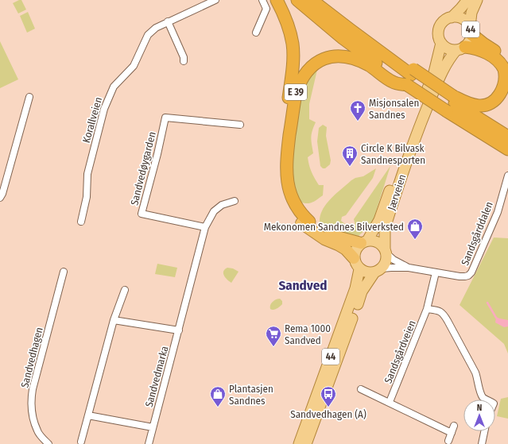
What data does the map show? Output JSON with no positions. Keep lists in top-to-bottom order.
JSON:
{
  "streets": {
    "highway": ["E 39"],
    "main road": ["44", "Jærveien"],
    "street": [
      "Korallveien",
      "Sandvedøygarden",
      "Sandsgårddalen",
      "Sandsgårdveien",
      "Sandvedhagen",
      "Sandvedmarka"
    ]
  },
  "crossings": [
    ["44", "E 39"],
    ["44", "Jærveien"],
    ["44", "Sandsgårddalen"],
    ["E 39", "Jærveien"],
    ["E 39", "Sandsgårddalen"],
    ["Sandvedøygarden", "Sandvedmarka"],
    ["Jærveien", "Sandsgårddalen"],
    ["Sandsgårddalen", "Sandsgårdveien"]
  ],
  "districts": ["Sandved"],
  "places": {
    "church": ["Misjonsalen Sandnes"],
    "building": ["Circle K Bilvask Sandnesporten"],
    "shop": ["Mekonomen Sandnes Bilverksted", "Plantasjen Sandnes"],
    "supermarket": ["Rema 1000 Sandved"],
    "bus stop": ["Sandvedhagen (A)"]
  },
  "north": "top"
}
